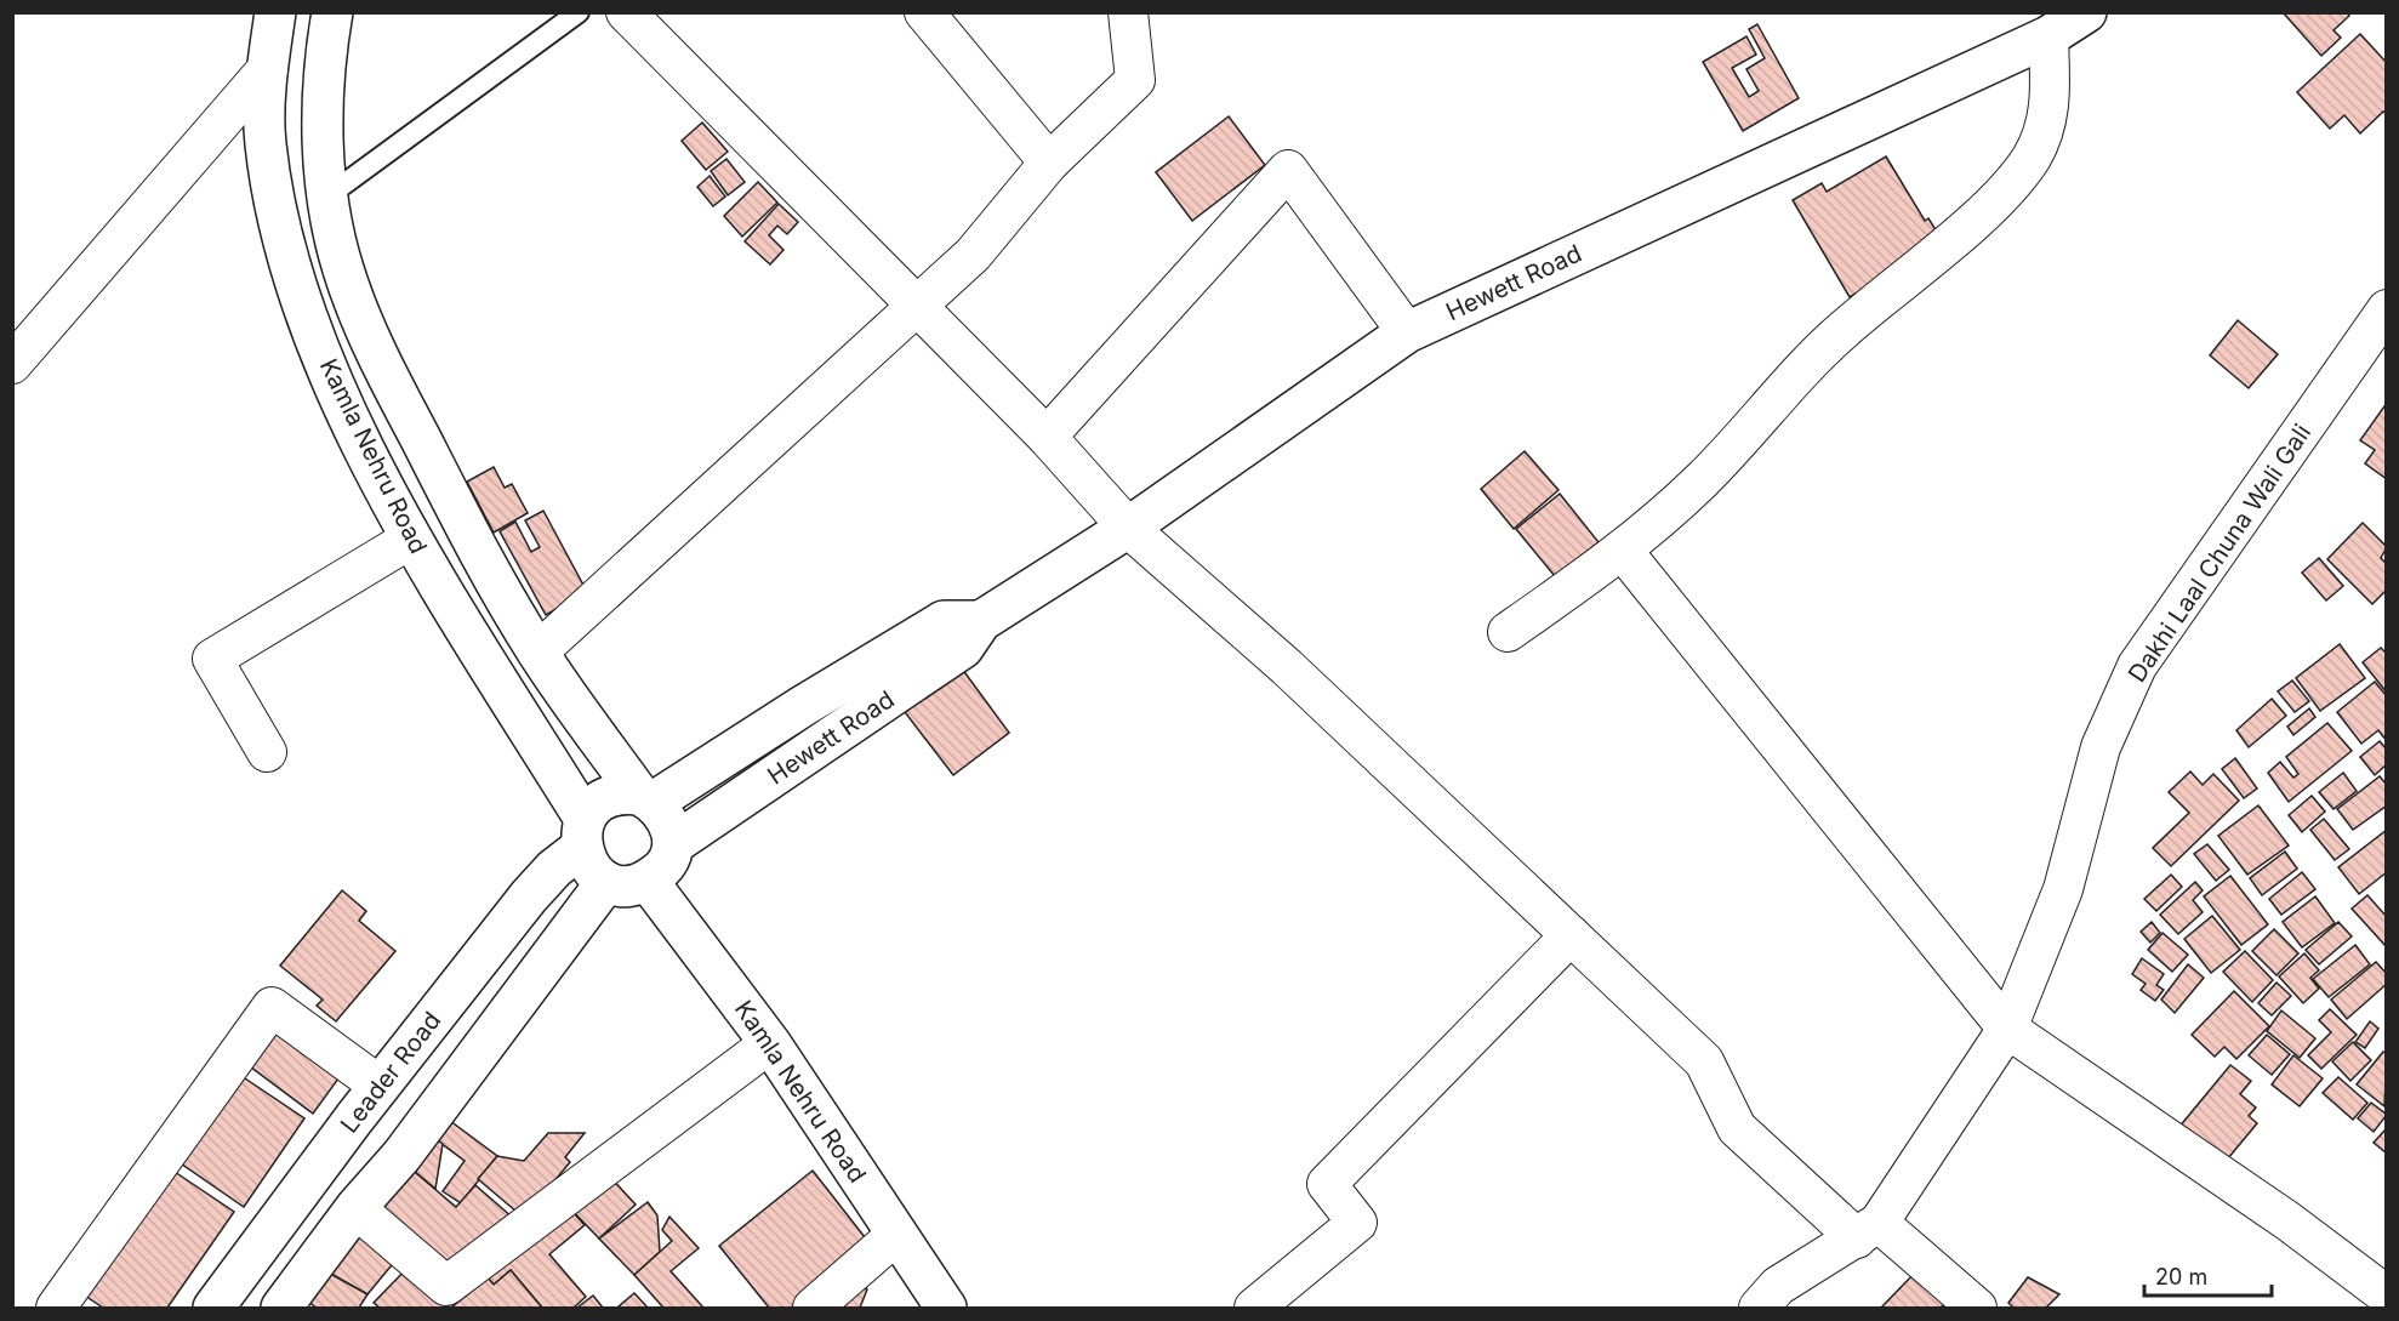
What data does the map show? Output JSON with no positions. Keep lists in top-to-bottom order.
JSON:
{
  "streets": {
    "main road": ["Hewett Road", "Kamla Nehru Road", "Leader Road"],
    "street": ["Dakhi Laal Chuna Wali Gali"]
  },
  "crossings": [
    ["Hewett Road", "Kamla Nehru Road"],
    ["Hewett Road", "Leader Road"],
    ["Kamla Nehru Road", "Leader Road"]
  ],
  "scale_bar": "20 m"
}
